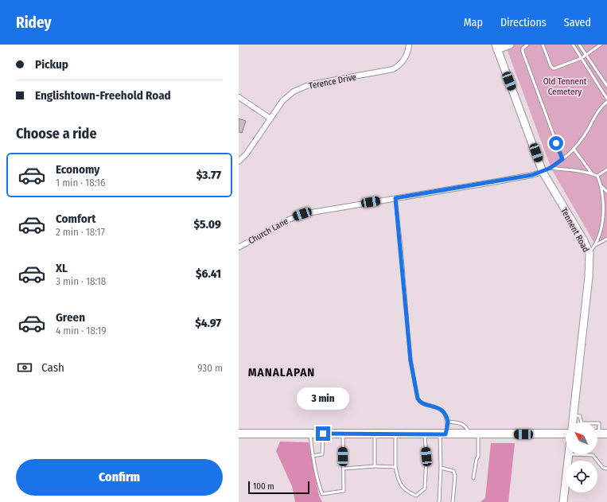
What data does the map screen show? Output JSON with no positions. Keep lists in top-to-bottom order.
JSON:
{
  "streets": {
    "street": ["Terence Drive", "Tennent Road", "Church Lane"]
  },
  "crossings": [
    ["Tennent Road", "Church Lane"]
  ],
  "districts": ["MANALAPAN"],
  "parks": ["Old Tennent Cemetery"],
  "scale_bar": "100 m",
  "north": "top left",
  "page": {
    "header": "Ridey",
    "nav": ["Map", "Directions", "Saved"],
    "banner": ["Pickup", "Englishtown-Freehold Road"],
    "heading": "Choose a ride",
    "list": [
      {
        "name": "Economy",
        "note": "1 min · 18:16",
        "value": "$3.77"
      },
      {
        "name": "Comfort",
        "note": "2 min · 18:17",
        "value": "$5.09"
      },
      {
        "name": "XL",
        "note": "3 min · 18:18",
        "value": "$6.41"
      },
      {
        "name": "Green",
        "note": "4 min · 18:19",
        "value": "$4.97"
      }
    ],
    "pay": ["Cash", "930 m"],
    "bubble": "3 min",
    "buttons": "Confirm",
    "scale": "100 m"
  }
}
